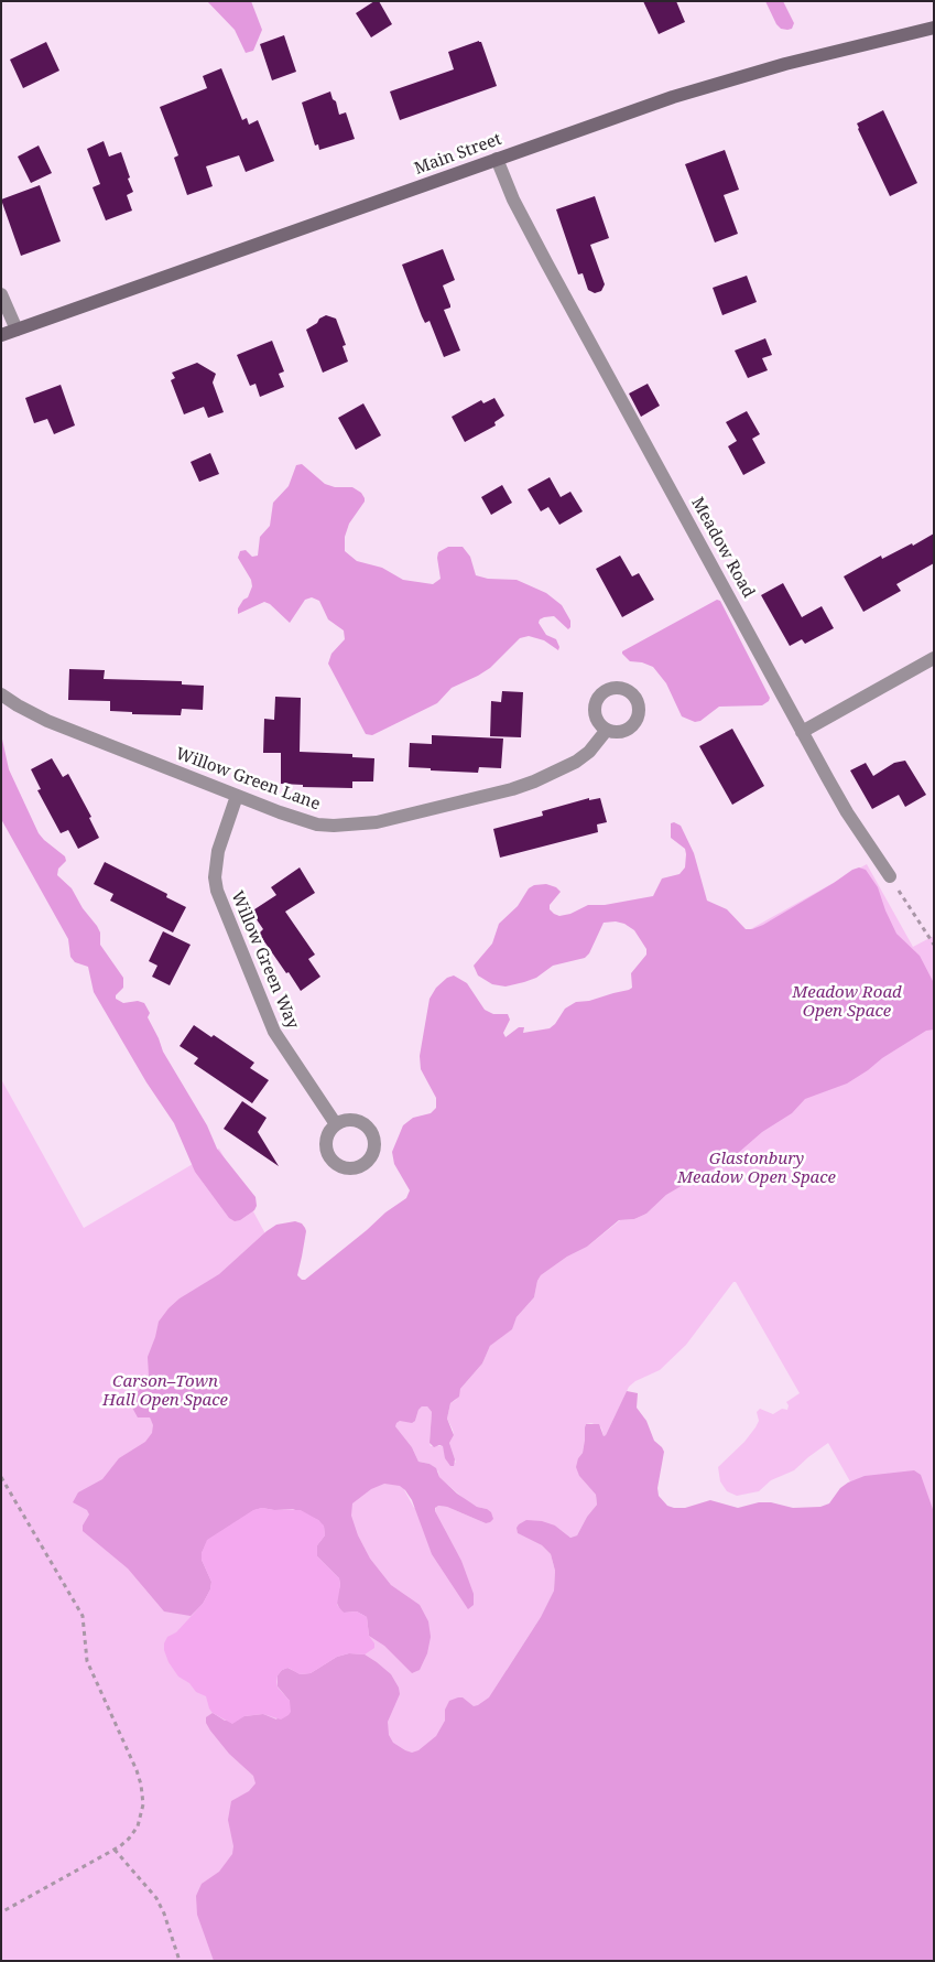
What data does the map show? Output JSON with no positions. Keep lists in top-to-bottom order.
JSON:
{
  "streets": {
    "main road": ["Main Street"],
    "street": ["Meadow Road", "Willow Green Lane", "Willow Green Way"]
  },
  "crossings": [
    ["Main Street", "Meadow Road"],
    ["Willow Green Lane", "Willow Green Way"]
  ],
  "parks": ["Meadow Road Open Space", "Glastonbury Meadow Open Space", "Carson–Town Hall Open Space"]
}
